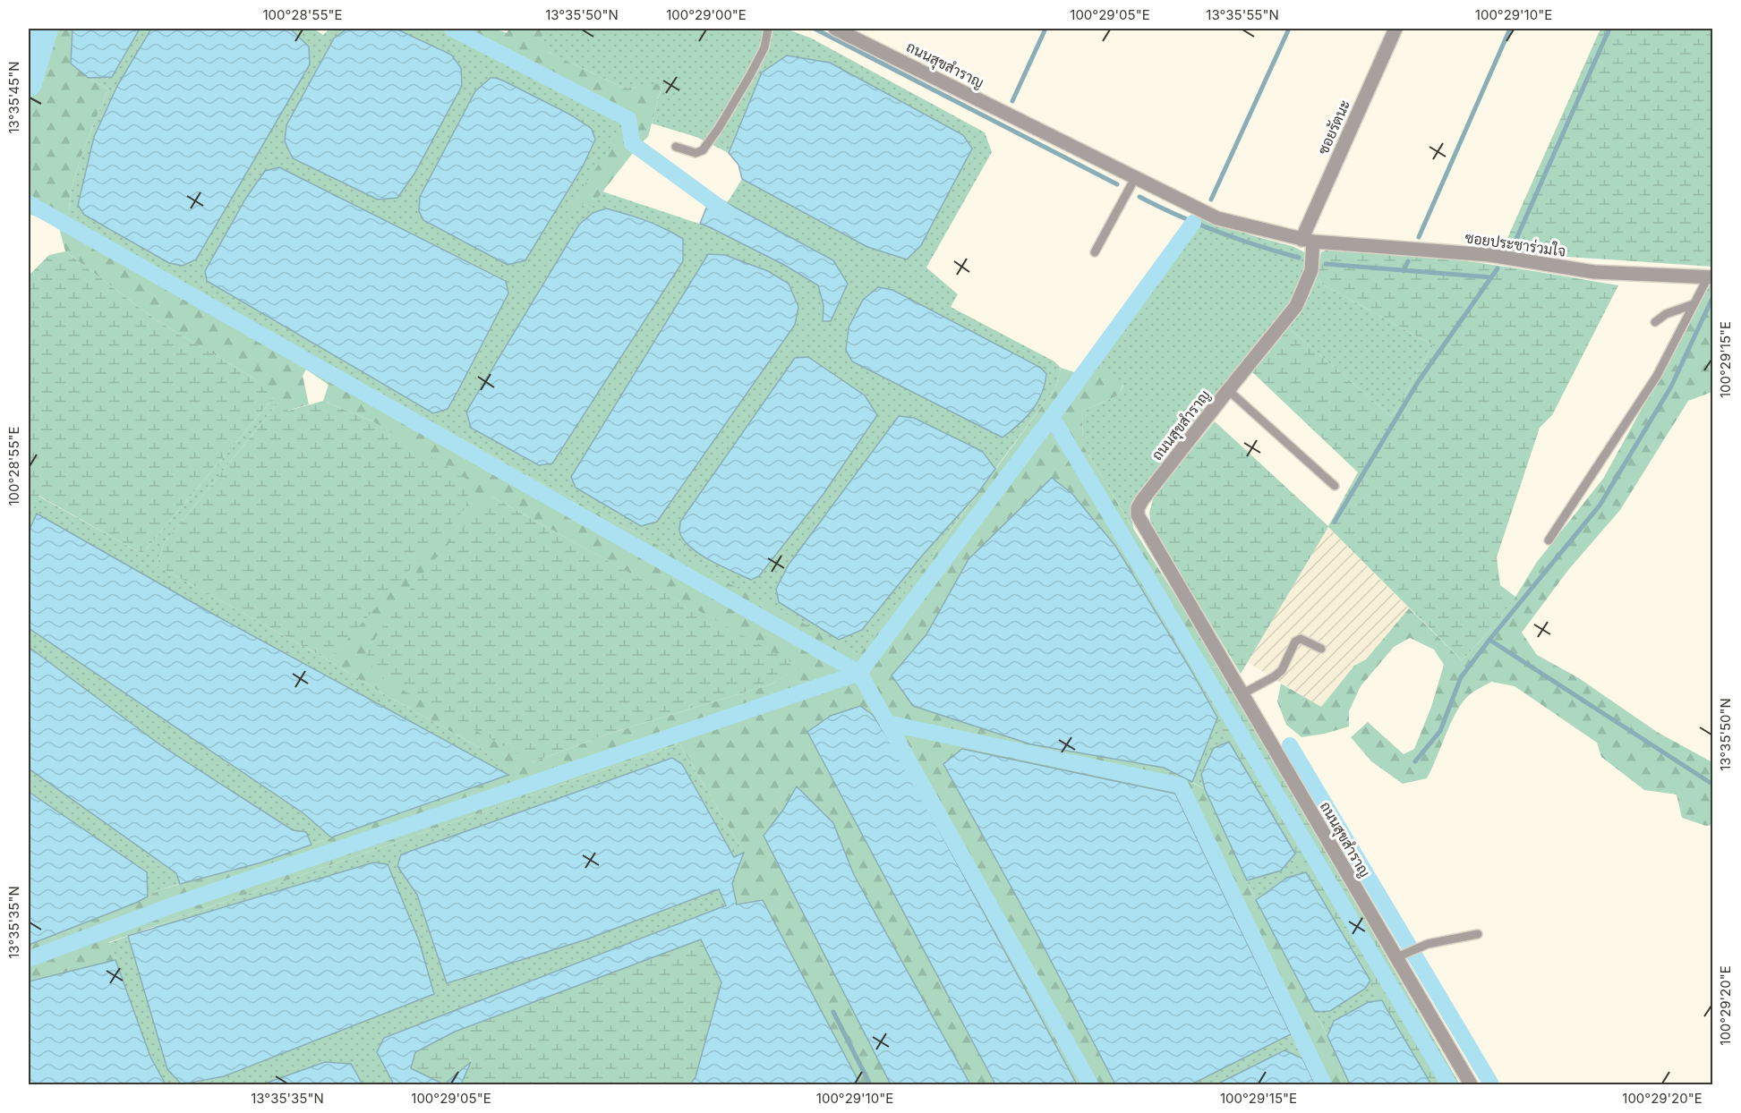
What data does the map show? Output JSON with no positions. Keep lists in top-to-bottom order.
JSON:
{
  "streets": {
    "street": ["ถนนสุขสำราญ", "ซอยรัตนะ", "ซอยประชาร่วมใจ"]
  },
  "crossings": [
    ["ถนนสุขสำราญ", "ซอยรัตนะ"],
    ["ถนนสุขสำราญ", "ซอยประชาร่วมใจ"],
    ["ซอยรัตนะ", "ซอยประชาร่วมใจ"]
  ],
  "coordinates": [
    "100°28'55\"E",
    "13°35'50\"N",
    "100°29'00\"E",
    "100°29'05\"E",
    "13°35'55\"N",
    "100°29'10\"E",
    "13°35'45\"N",
    "100°29'15\"E",
    "13°35'35\"N",
    "100°29'20\"E"
  ]
}
